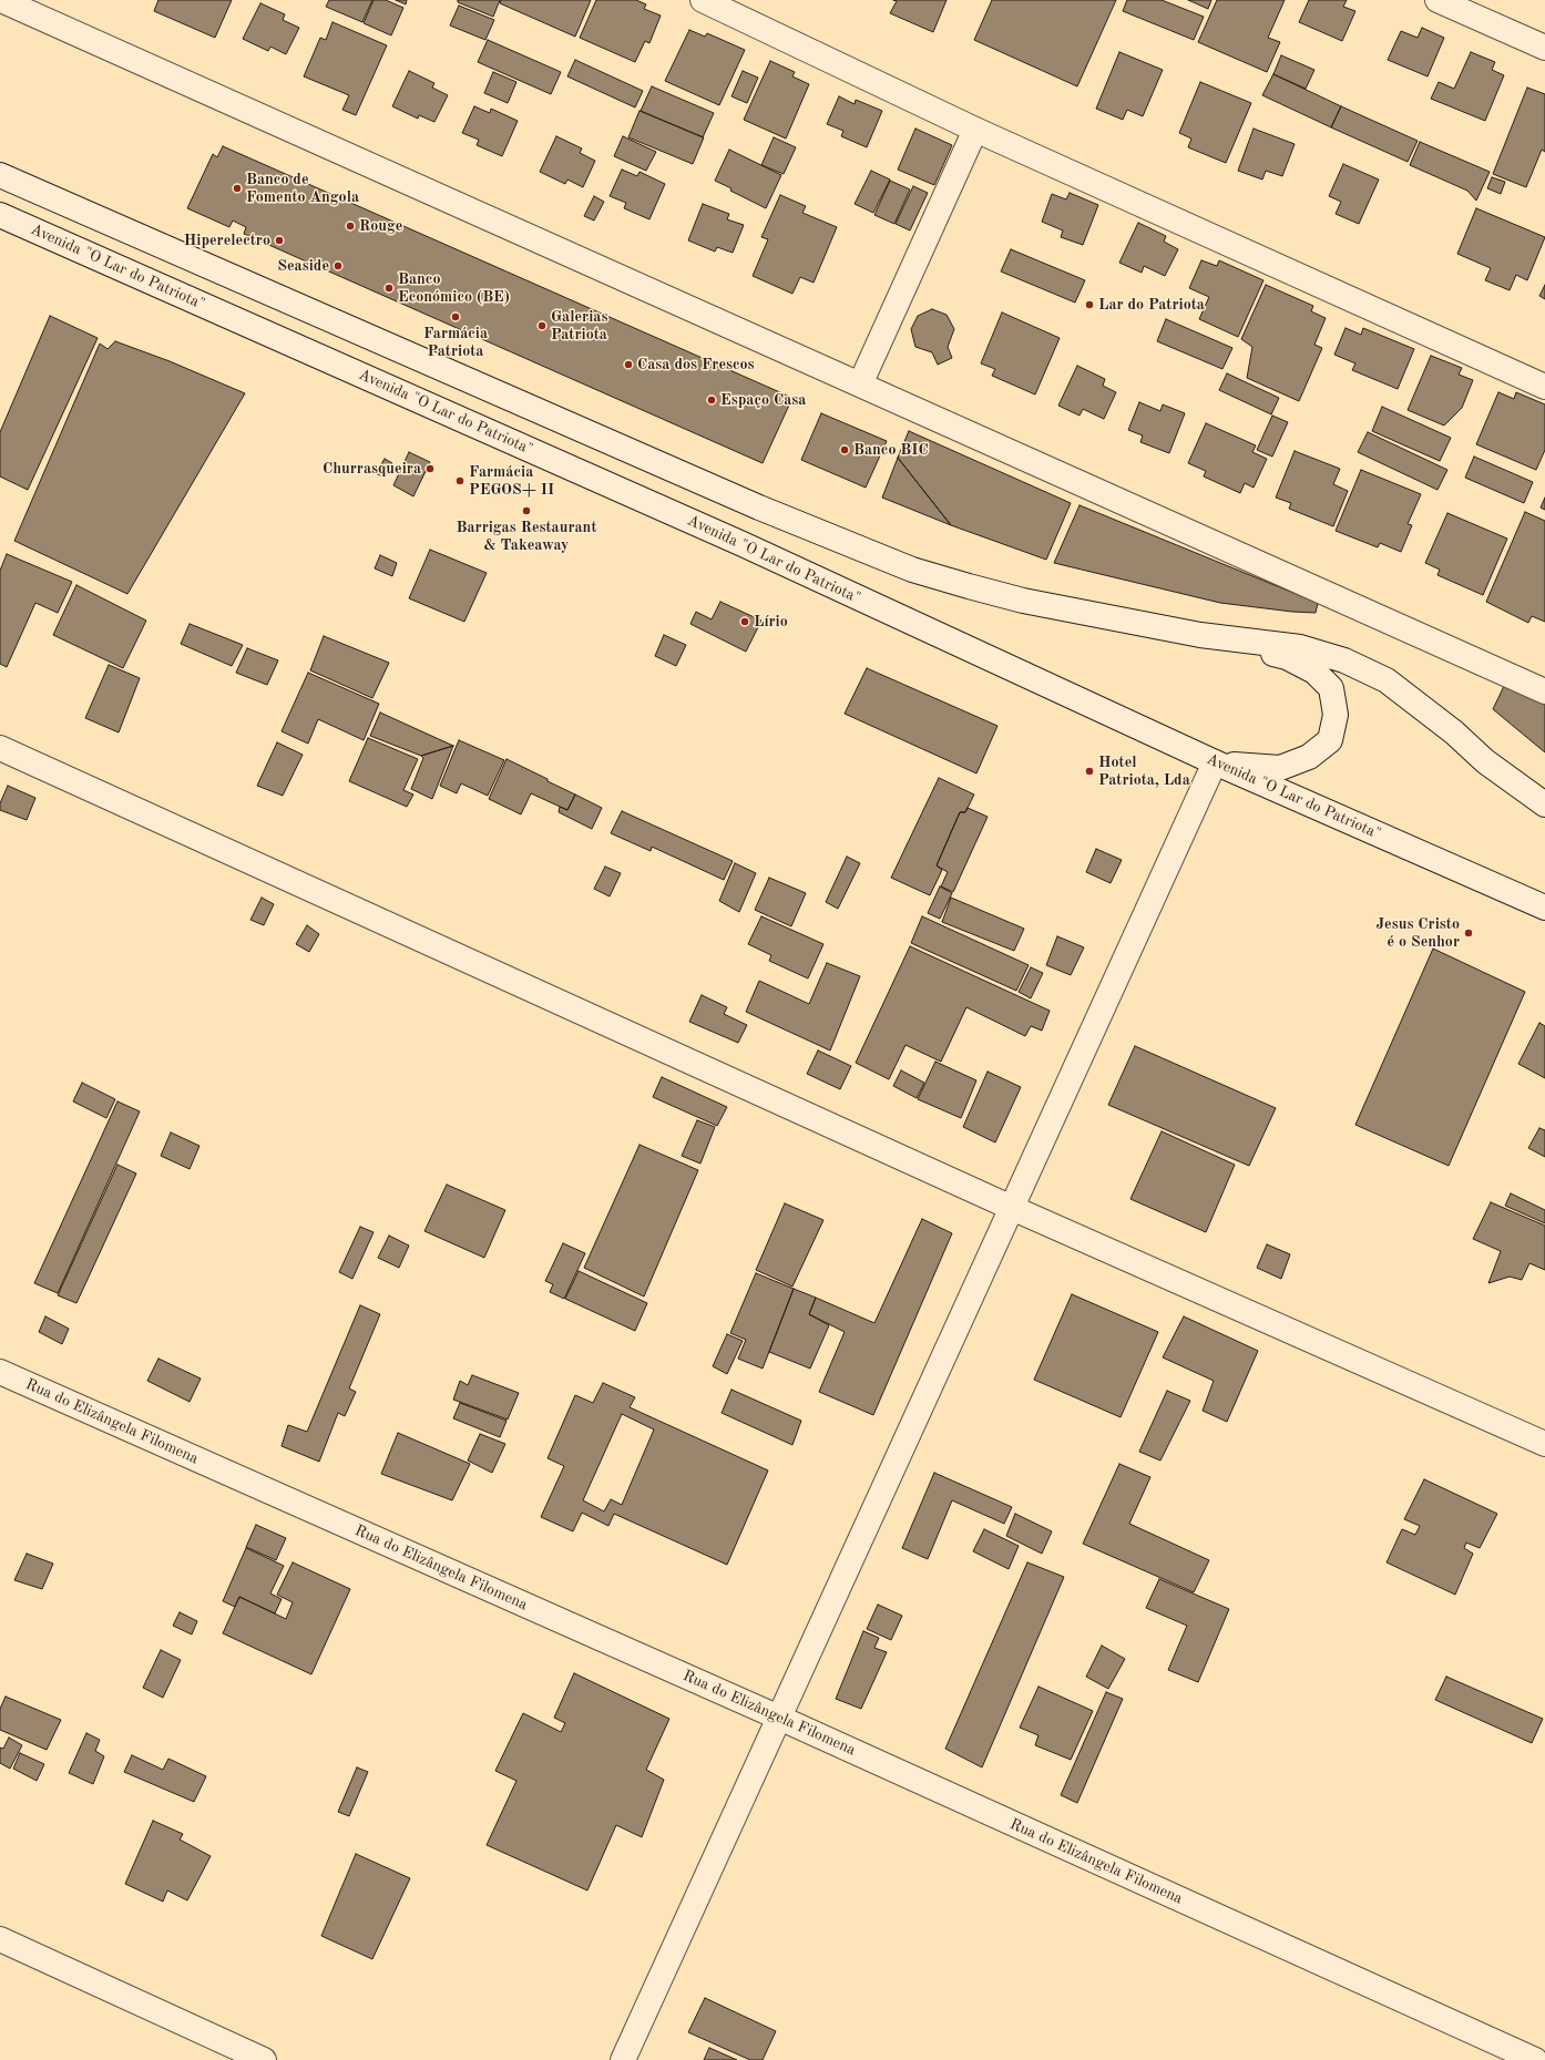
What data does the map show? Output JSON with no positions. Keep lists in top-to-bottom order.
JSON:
{
  "streets": {
    "street": ["Avenida \"O Lar do Patriota\"", "Rua do Elizângela Filomena"]
  },
  "places": [
    "Banco de Fomento Angola",
    "Rouge",
    "Hiperelectro",
    "Seaside",
    "Banco Económico (BE)",
    "Lar do Patriota",
    "Farmácia Patriota",
    "Galerias Patriota",
    "Casa dos Frescos",
    "Espaço Casa",
    "Banco BIC",
    "Churrasqueira",
    "Farmácia PEGOS+ II",
    "Barrigas Restaurant & Takeaway",
    "Lírio",
    "Hotel Patriota, Lda",
    "Jesus Cristo é o Senhor"
  ]
}
